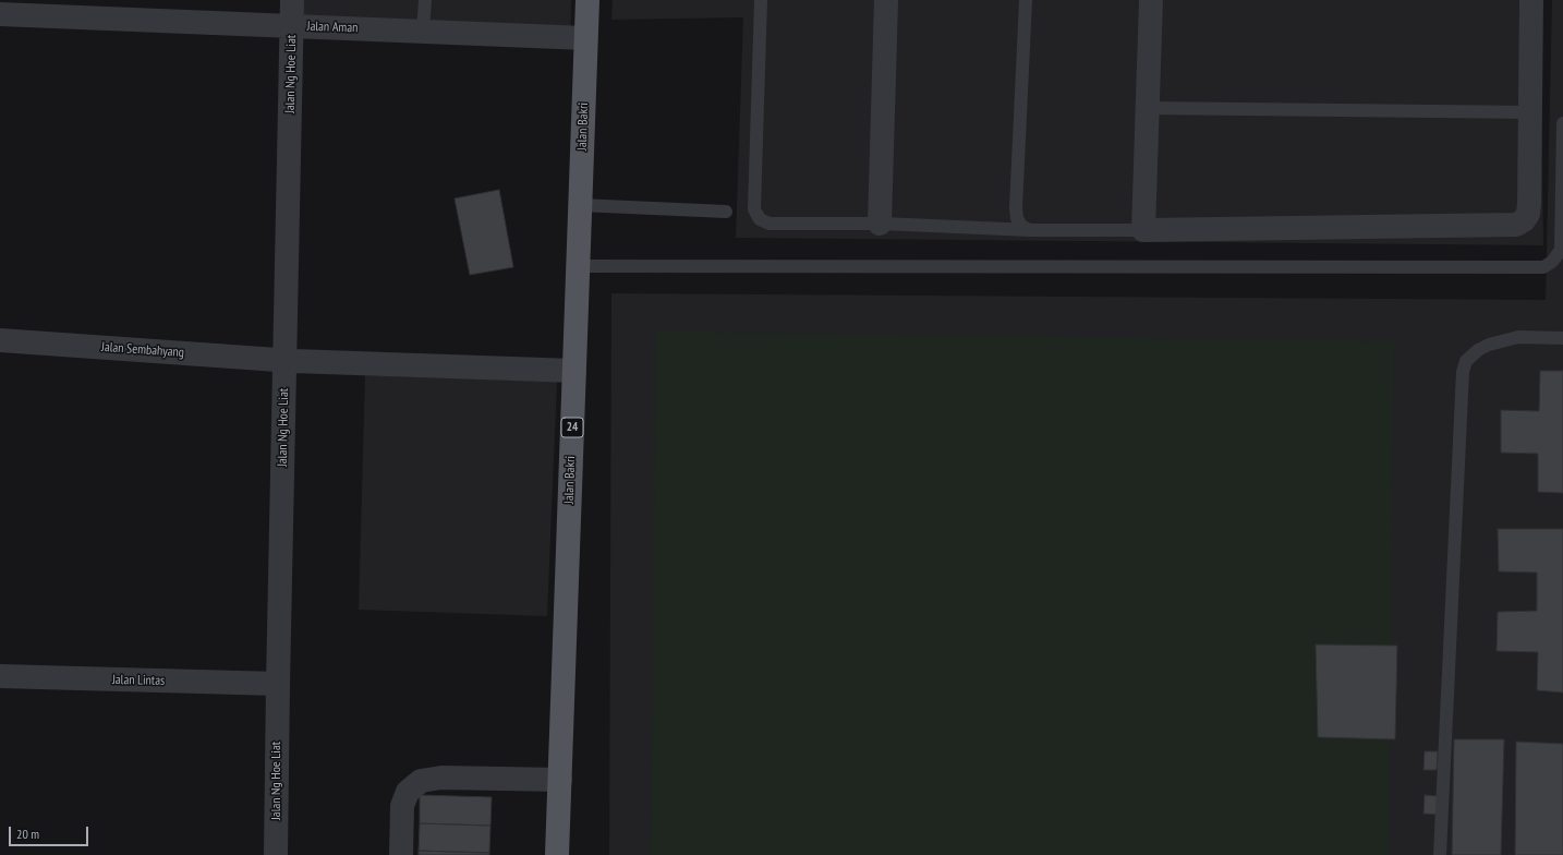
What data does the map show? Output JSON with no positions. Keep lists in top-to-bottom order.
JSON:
{
  "streets": {
    "main road": ["Jalan Bakri", "24"],
    "street": [
      "Jalan Aman",
      "Jalan Ng Hoe Liat",
      "Jalan Sembahyang",
      "Jalan Lintas"
    ]
  },
  "crossings": [
    ["Jalan Aman", "Jalan Ng Hoe Liat"],
    ["Jalan Aman", "Jalan Bakri"],
    ["Jalan Ng Hoe Liat", "Jalan Sembahyang"],
    ["Jalan Ng Hoe Liat", "Jalan Lintas"],
    ["Jalan Bakri", "Jalan Sembahyang"]
  ],
  "scale_bar": "20 m"
}
